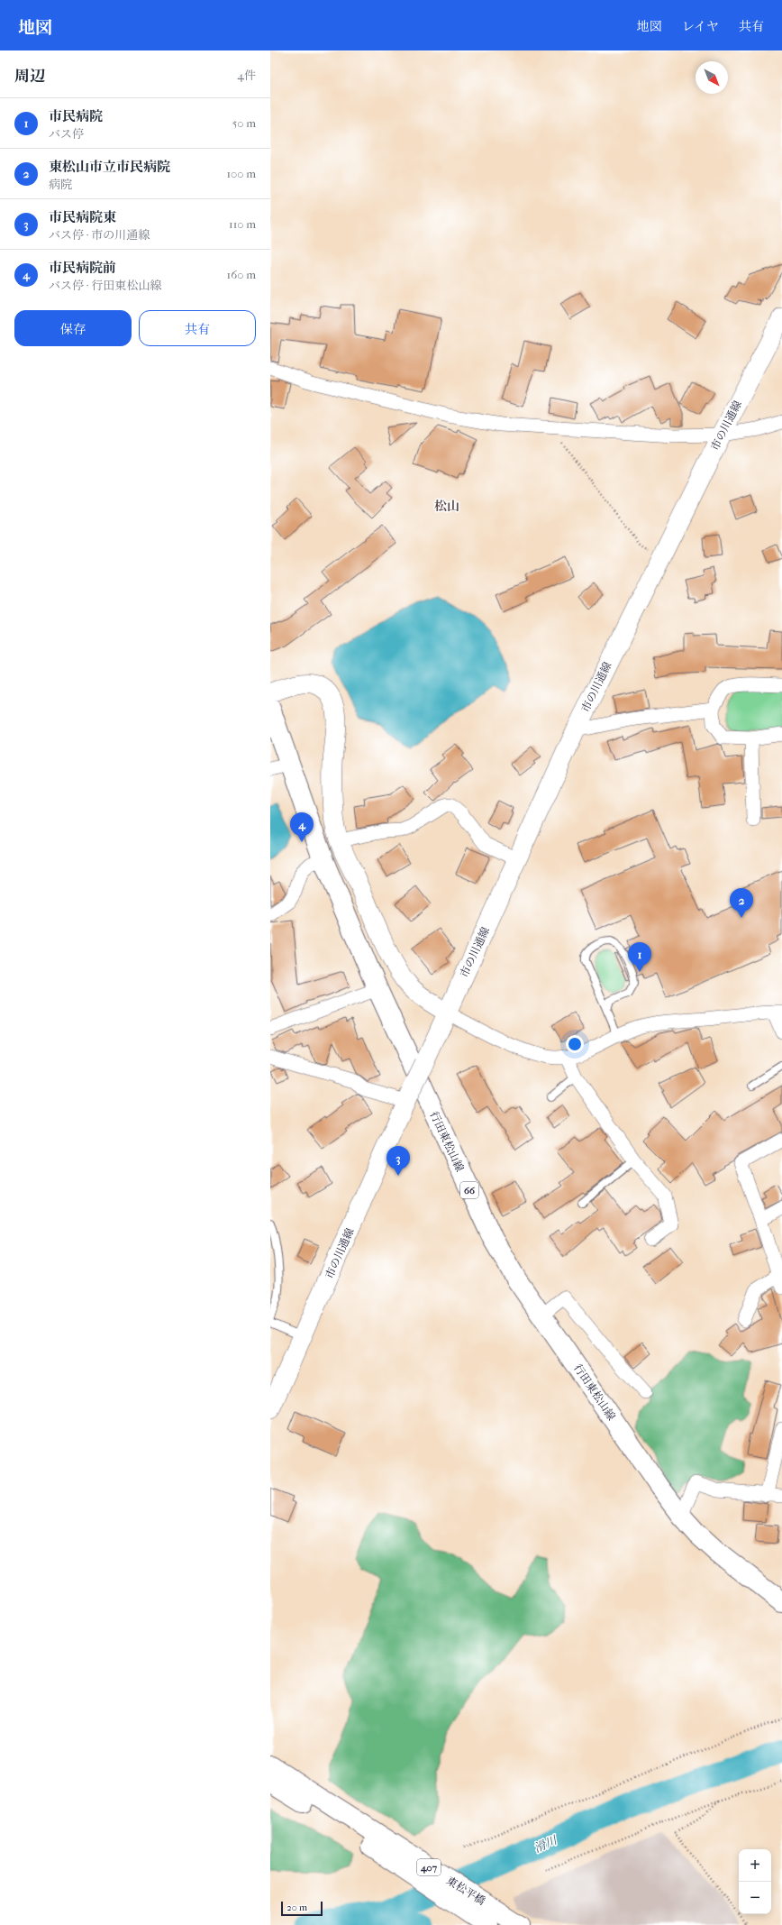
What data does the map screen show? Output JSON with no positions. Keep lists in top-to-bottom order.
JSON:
{
  "streets": {
    "main road": [
      "行田東松山線",
      "66",
      "407",
      "東松平橋"
    ],
    "street": ["市の川通線"]
  },
  "crossings": [
    ["407", "東松平橋"]
  ],
  "districts": ["松山"],
  "water": ["滑川"],
  "scale_bar": "20 m",
  "north": "bottom right",
  "page": {
    "header": "地図",
    "nav": ["地図", "レイヤ", "共有"],
    "heading": ["周辺", "4件"],
    "list": [
      {
        "mark": "1",
        "name": "市民病院",
        "note": "バス停",
        "value": "50 m"
      },
      {
        "mark": "2",
        "name": "東松山市立市民病院",
        "note": "病院",
        "value": "100 m"
      },
      {
        "mark": "3",
        "name": "市民病院東",
        "note": "バス停 · 市の川通線",
        "value": "110 m"
      },
      {
        "mark": "4",
        "name": "市民病院前",
        "note": "バス停 · 行田東松山線",
        "value": "160 m"
      }
    ],
    "buttons": ["保存", "共有"],
    "pins": [
      "4",
      "2",
      "1",
      "3"
    ],
    "map_buttons": ["+", "−"],
    "scale": "20 m"
  }
}
